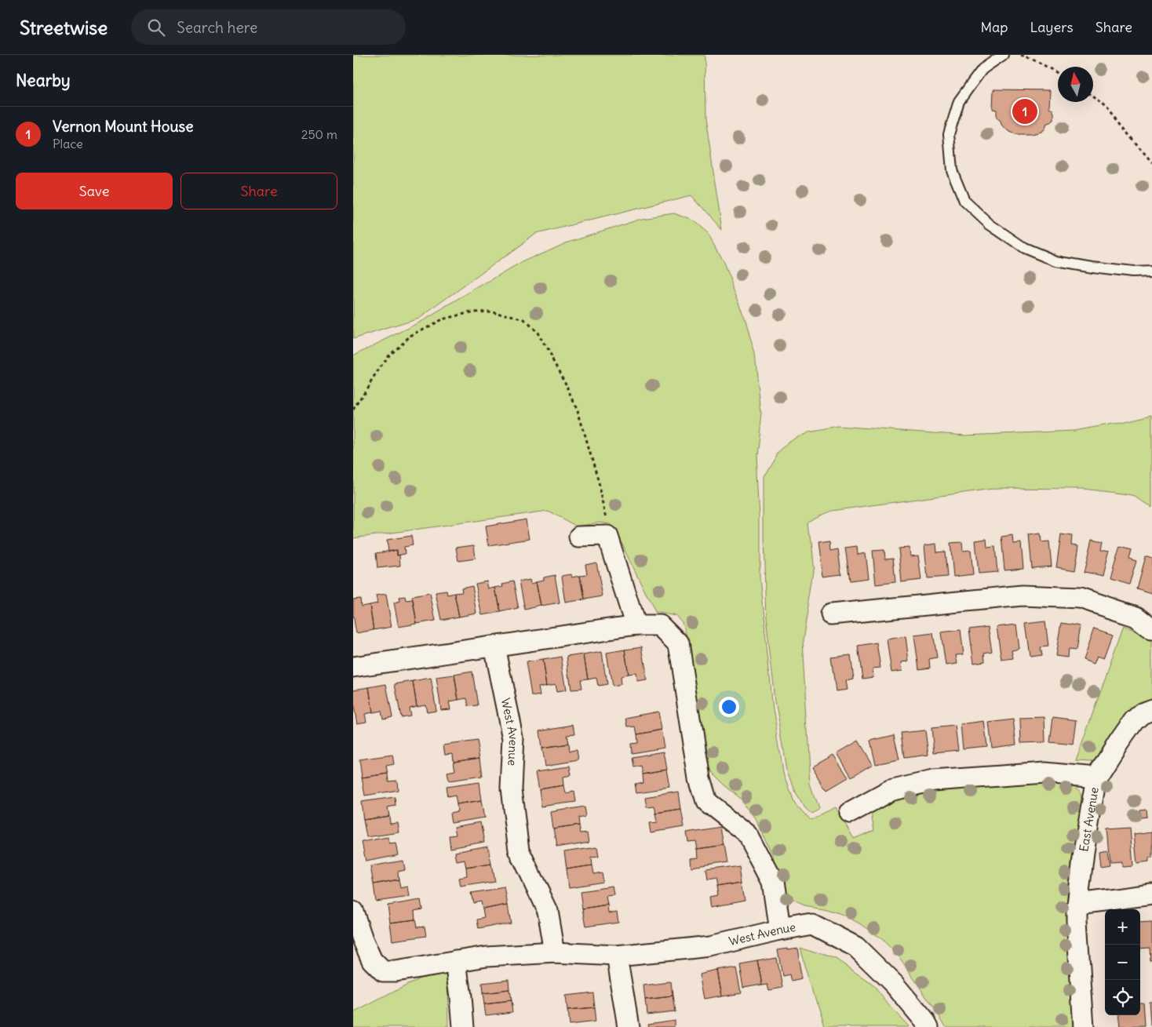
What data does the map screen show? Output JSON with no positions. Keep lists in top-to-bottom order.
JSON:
{
  "streets": {
    "street": ["West Avenue", "East Avenue"]
  },
  "north": "top",
  "page": {
    "header": "Streetwise",
    "search": "Search here",
    "nav": ["Map", "Layers", "Share"],
    "heading": "Nearby",
    "pins": "1",
    "list": [
      {
        "mark": "1",
        "name": "Vernon Mount House",
        "note": "Place",
        "value": "250 m"
      }
    ],
    "buttons": ["Save", "Share"],
    "map_buttons": ["+", "−"]
  }
}
